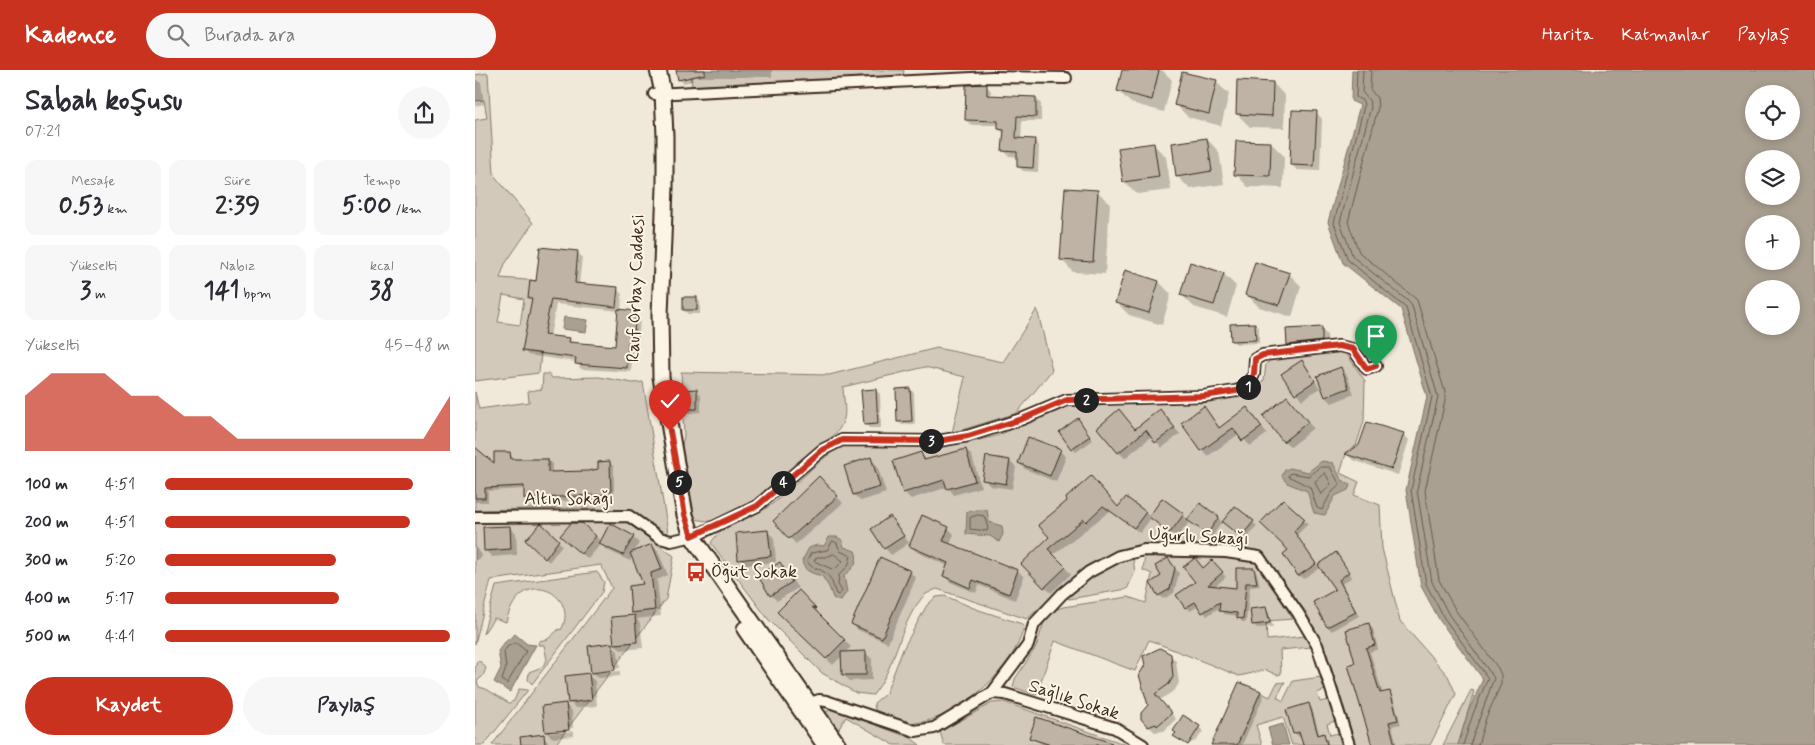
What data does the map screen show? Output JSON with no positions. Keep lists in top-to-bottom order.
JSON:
{
  "streets": {
    "street": [
      "Rauf Orbay Caddesi",
      "Altın Sokağı",
      "Uğurlu Sokağı",
      "Sağlık Sokak"
    ]
  },
  "crossings": [
    ["Rauf Orbay Caddesi", "Altın Sokağı"],
    ["Rauf Orbay Caddesi", "Uğurlu Sokağı"],
    ["Uğurlu Sokağı", "Sağlık Sokak"]
  ],
  "places": {
    "bus stop": ["Öğüt Sokak"]
  },
  "page": {
    "header": "Kadence",
    "search": "Burada ara",
    "nav": ["Harita", "Katmanlar", "Paylaş"],
    "heading": ["Sabah koşusu", "07:21"],
    "map_buttons": ["+", "−"],
    "stats": [
      ["Mesafe", "0.53 km"],
      ["Süre", "2:39"],
      ["Tempo", "5:00 /km"],
      ["Yükselti", "3 m"],
      ["Nabız", "141 bpm"],
      ["kcal", "38"]
    ],
    "chart": ["Yükselti", "45–48 m"],
    "pins": [
      "1",
      "2",
      "3",
      "5",
      "4"
    ],
    "list": [
      {
        "name": "100 m",
        "note": "4:51"
      },
      {
        "name": "200 m",
        "note": "4:51"
      },
      {
        "name": "300 m",
        "note": "5:20"
      },
      {
        "name": "400 m",
        "note": "5:17"
      },
      {
        "name": "500 m",
        "note": "4:41"
      }
    ],
    "buttons": ["Kaydet", "Paylaş"]
  }
}
